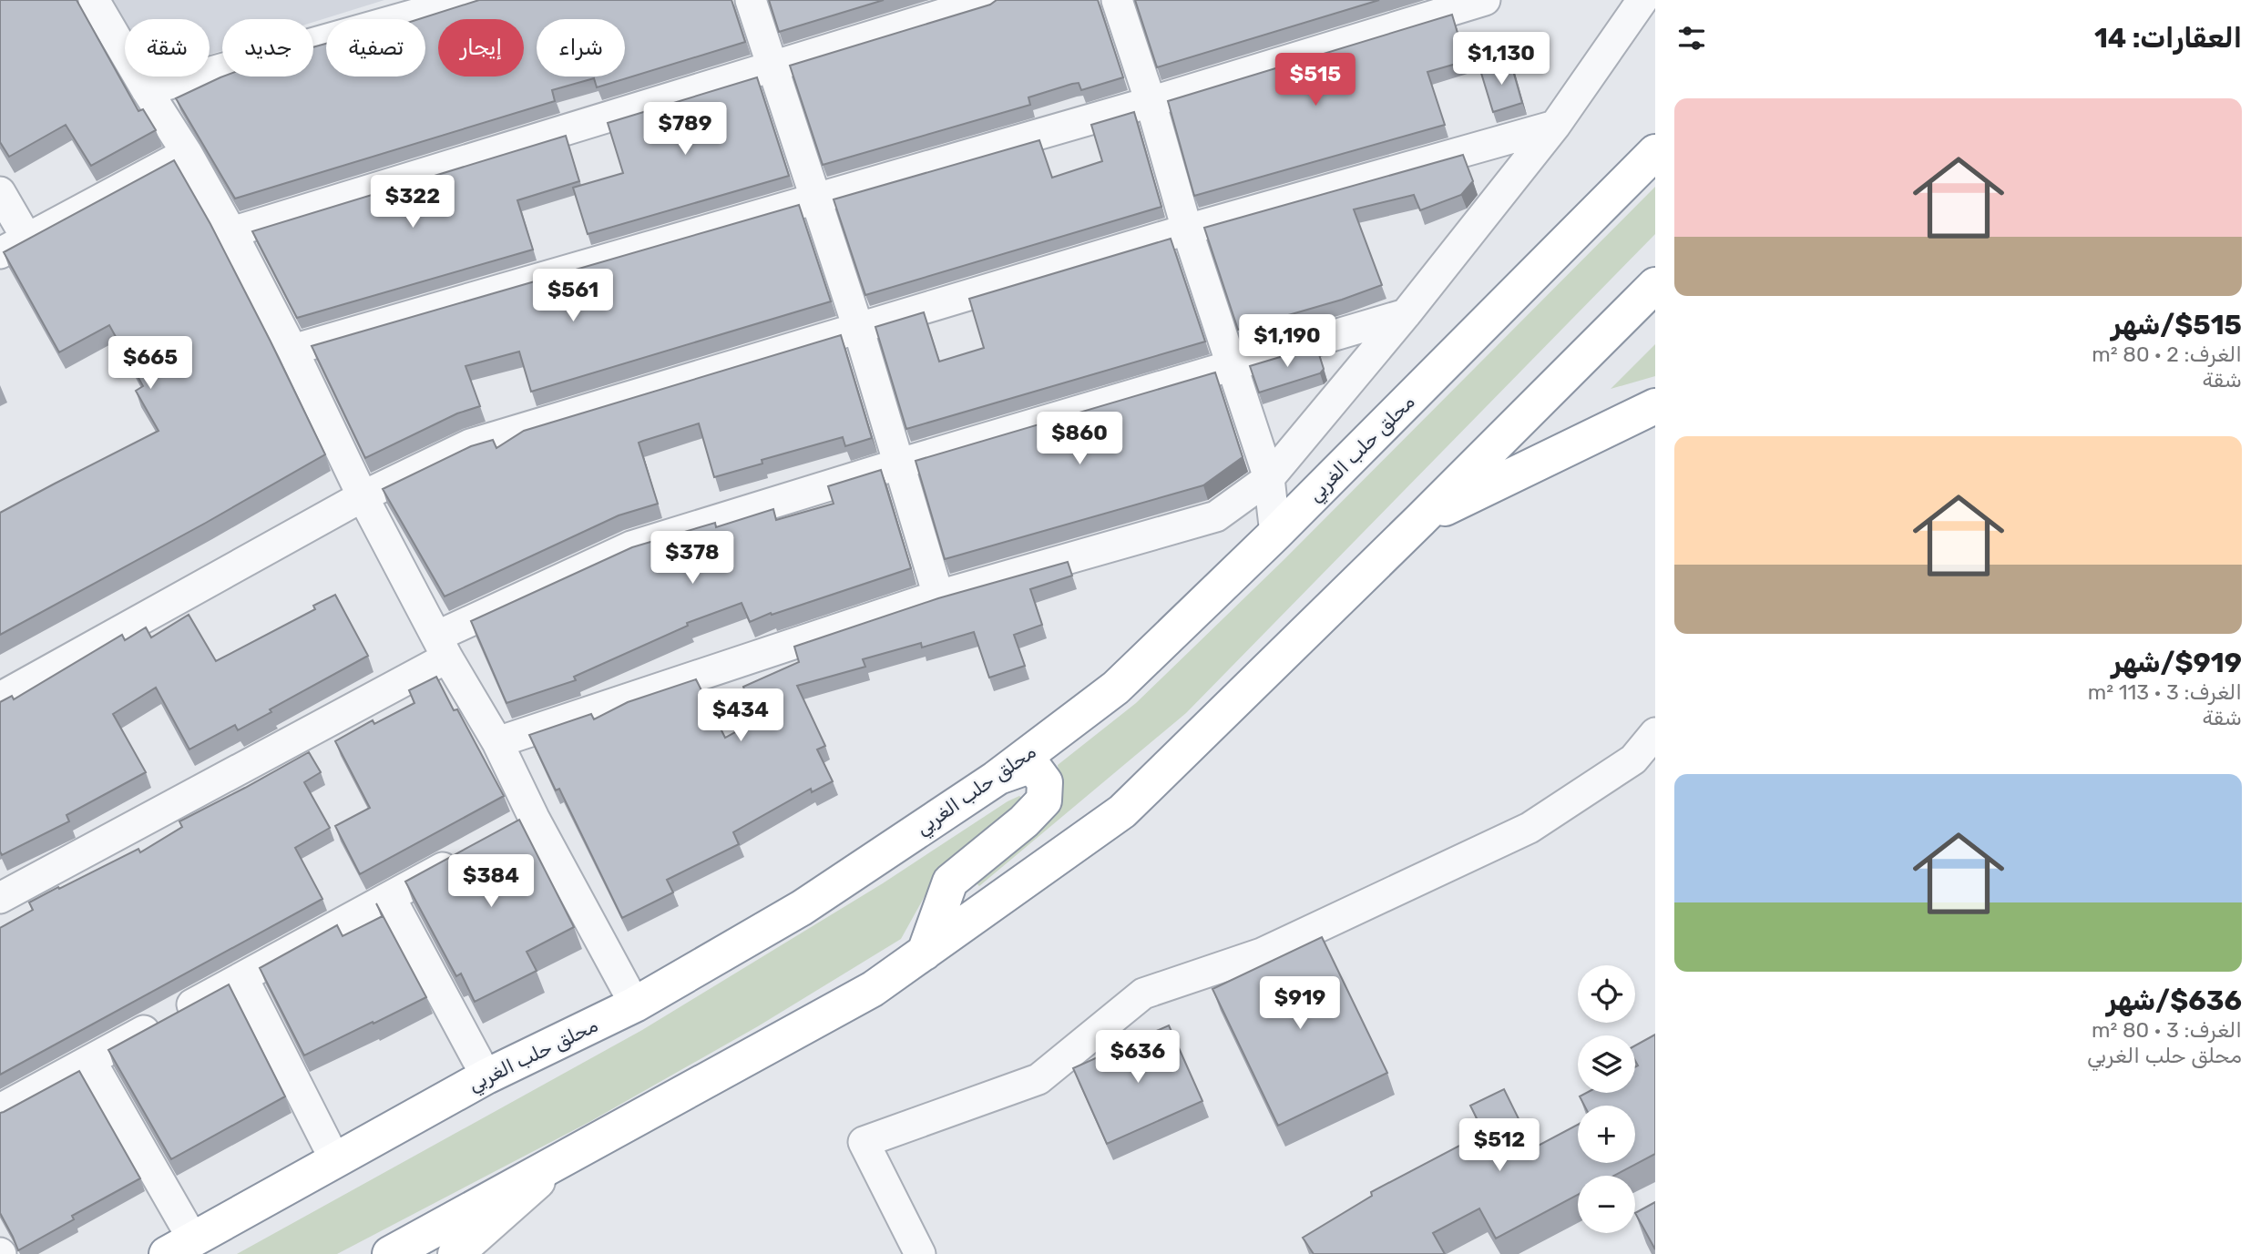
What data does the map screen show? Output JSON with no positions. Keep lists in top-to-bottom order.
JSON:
{
  "streets": {
    "main road": ["محلق حلب الغربي"]
  },
  "page": {
    "heading": "العقارات: 14",
    "chip": [
      "شراء",
      "إيجار",
      "تصفية",
      "جديد",
      "شقة"
    ],
    "price": [
      "$1,130",
      "$515",
      "$789",
      "$322",
      "$561",
      "$1,190",
      "$665",
      "$860",
      "$378",
      "$434",
      "$384",
      "$919",
      "$636",
      "$512"
    ],
    "list": [
      {
        "name": "$515/شهر",
        "note": "الغرف: 2 · 80 m² · شقة"
      },
      {
        "name": "$919/شهر",
        "note": "الغرف: 3 · 113 m² · شقة"
      },
      {
        "name": "$636/شهر",
        "note": "الغرف: 3 · 80 m² · محلق حلب الغربي"
      }
    ],
    "map_buttons": ["+", "−"]
  }
}
